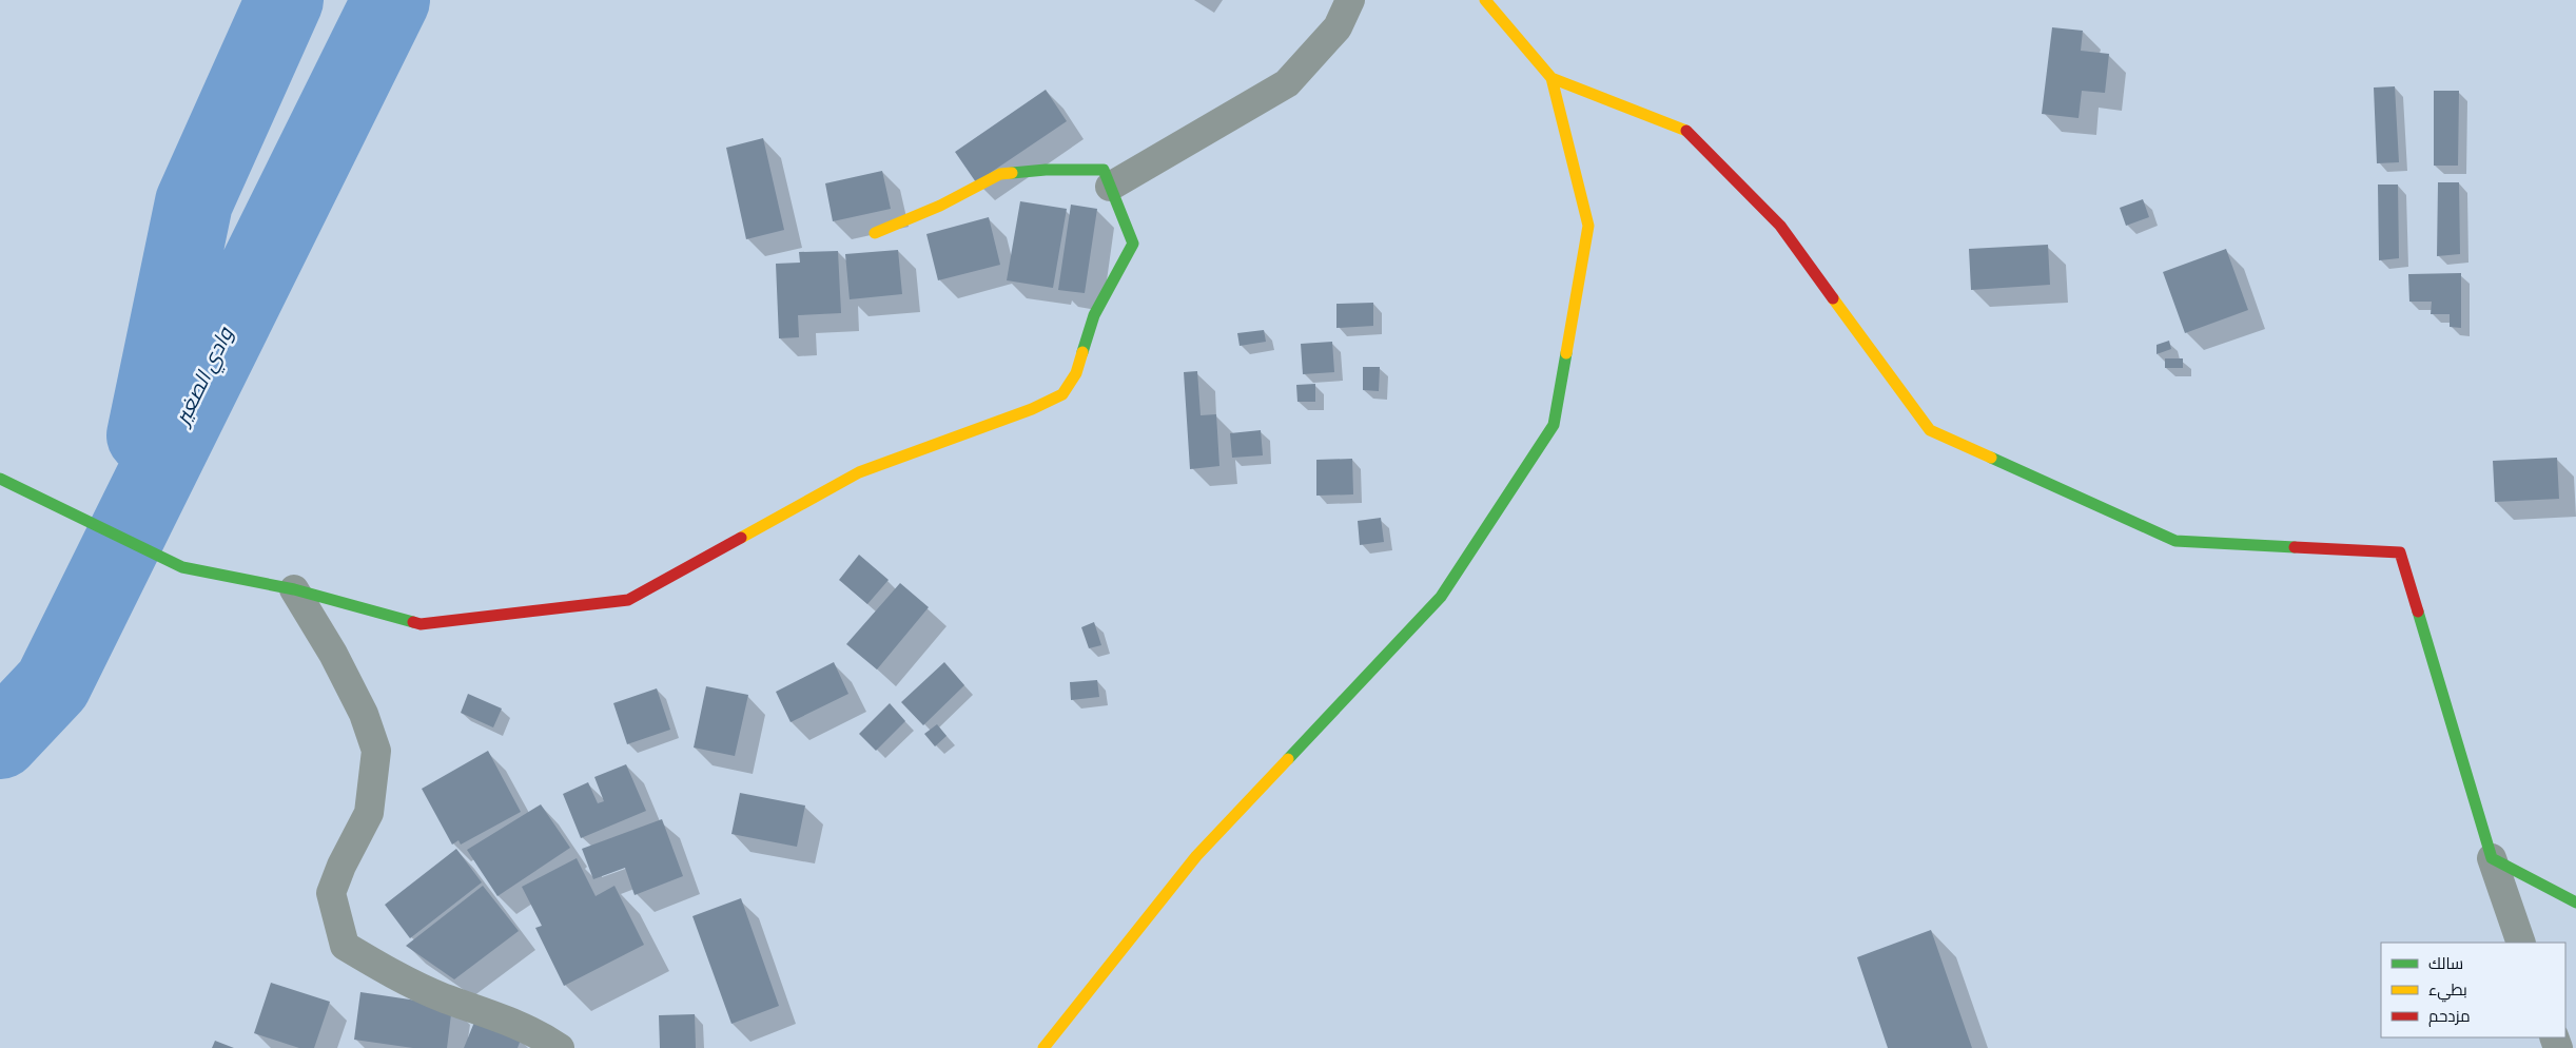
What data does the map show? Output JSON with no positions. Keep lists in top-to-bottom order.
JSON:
{
  "water": ["وادي الصغير"],
  "legend": ["سالك", "بطيء", "مزدحم"]
}
